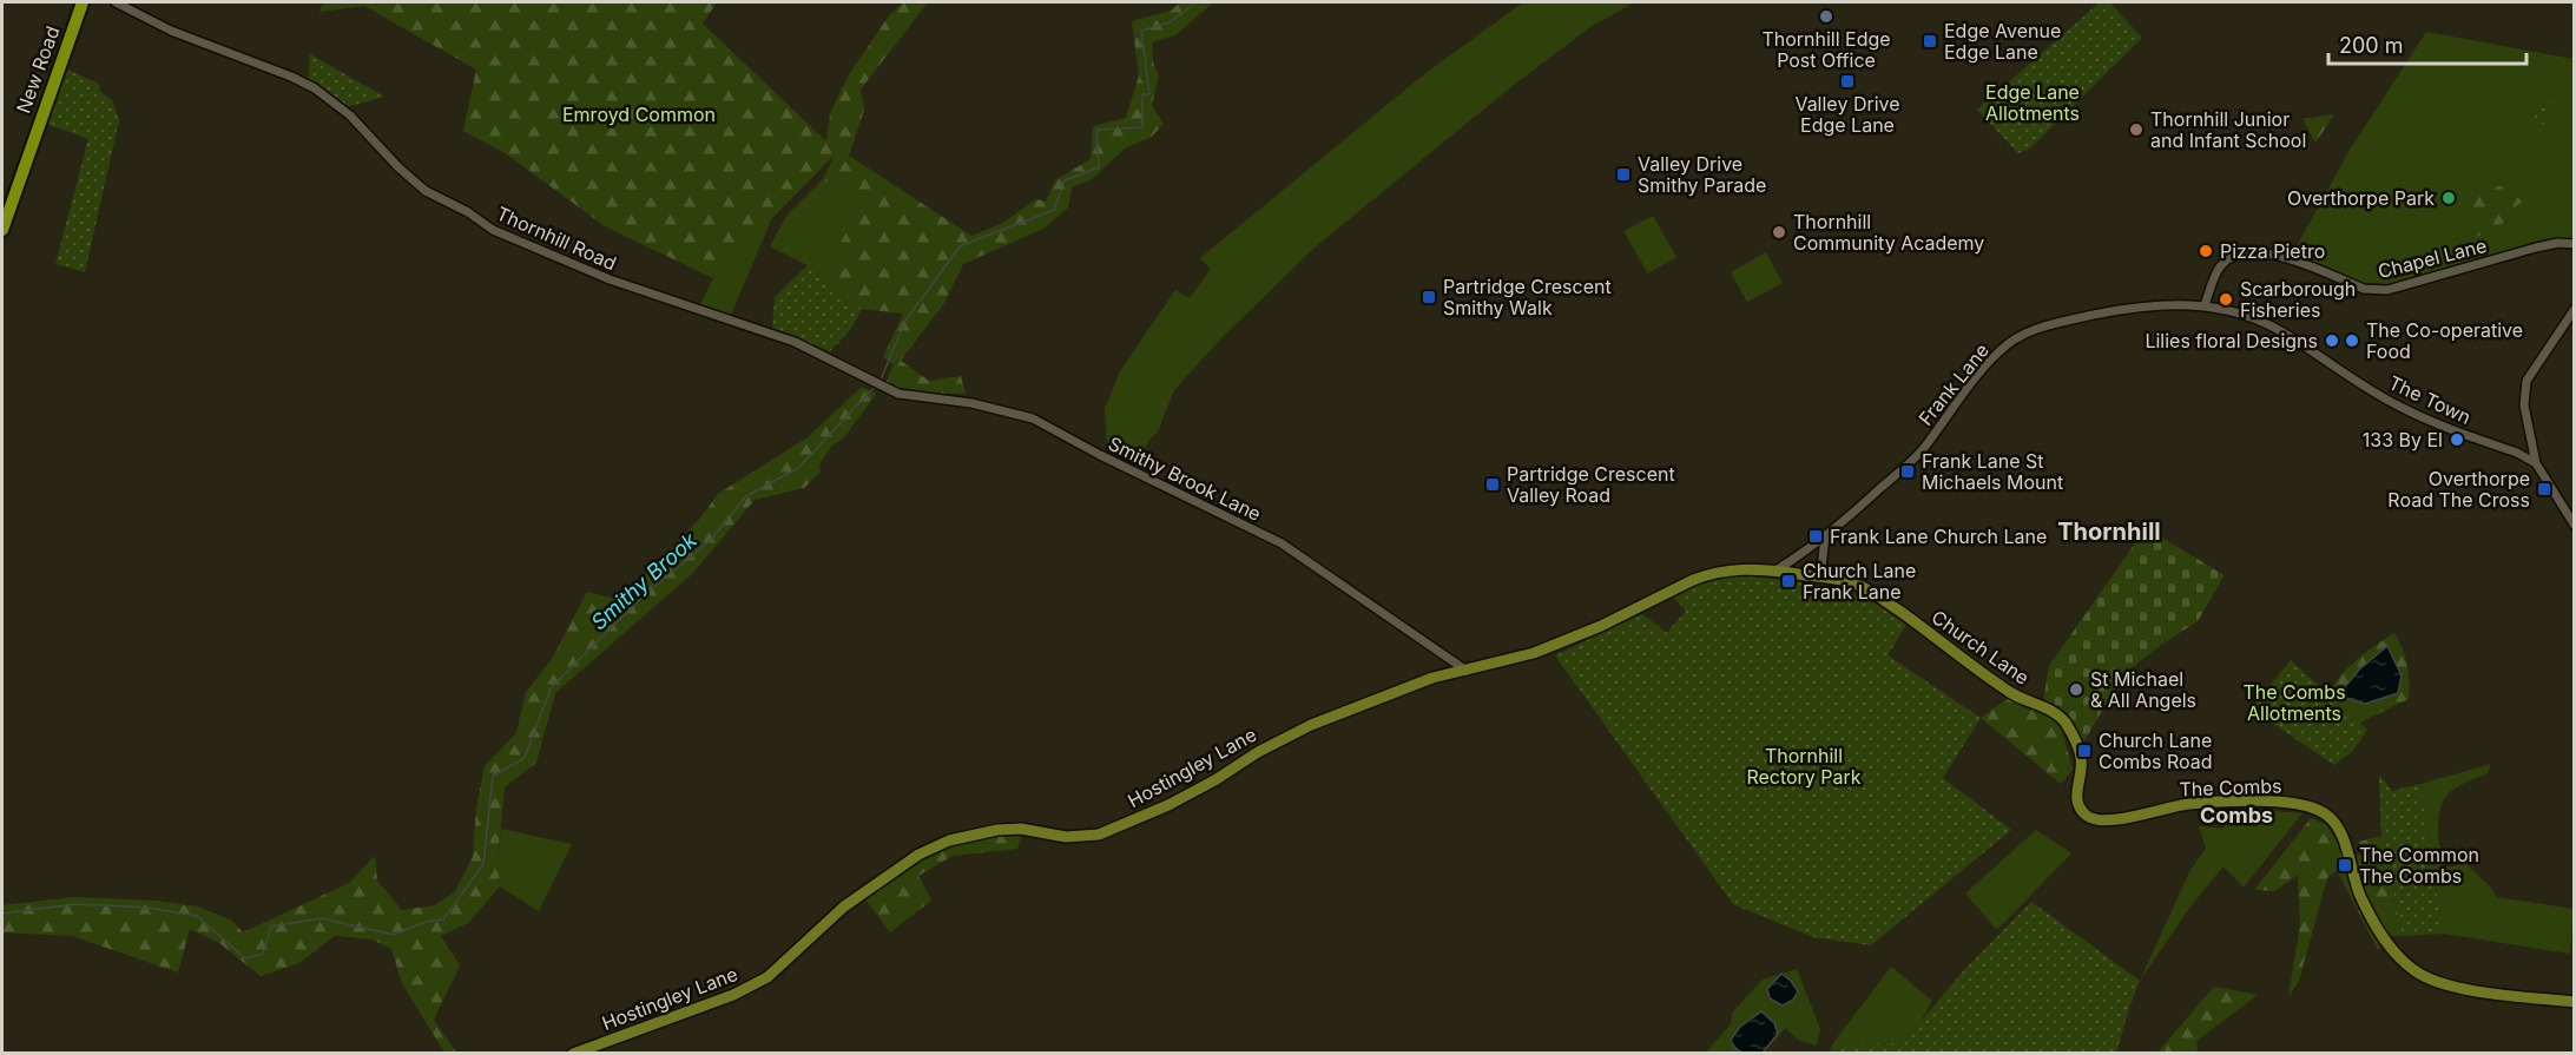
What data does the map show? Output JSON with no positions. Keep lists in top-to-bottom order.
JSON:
{
  "streets": {
    "highway": ["New Road"],
    "main road": ["Church Lane", "Hostingley Lane", "The Combs"],
    "street": [
      "Thornhill Road",
      "Chapel Lane",
      "Frank Lane",
      "The Town",
      "Smithy Brook Lane"
    ]
  },
  "crossings": [
    ["Thornhill Road", "Smithy Brook Lane"],
    ["Chapel Lane", "Frank Lane"],
    ["Frank Lane", "The Town"],
    ["Frank Lane", "Church Lane"],
    ["Smithy Brook Lane", "Hostingley Lane"],
    ["Church Lane", "Hostingley Lane"],
    ["Church Lane", "The Combs"]
  ],
  "districts": ["Thornhill", "Combs"],
  "water": ["Smithy Brook"],
  "parks": [
    "Edge Lane Allotments",
    "Emroyd Common",
    "The Combs Allotments",
    "Thornhill Rectory Park"
  ],
  "places": {
    "other": [
      "Thornhill Edge Post Office",
      "Thornhill Junior and Infant School",
      "Overthorpe Park",
      "Thornhill Community Academy",
      "Pizza Pietro",
      "Scarborough Fisheries",
      "Lilies floral Designs",
      "The Co-operative Food",
      "133 By El",
      "St Michael & All Angels"
    ],
    "transit": [
      "Edge Avenue Edge Lane",
      "Valley Drive Edge Lane",
      "Valley Drive Smithy Parade",
      "Partridge Crescent Smithy Walk",
      "Frank Lane St Michaels Mount",
      "Partridge Crescent Valley Road",
      "Overthorpe Road The Cross",
      "Frank Lane Church Lane",
      "Church Lane Frank Lane",
      "Church Lane Combs Road",
      "The Common The Combs"
    ]
  },
  "scale_bar": "200 m"
}
